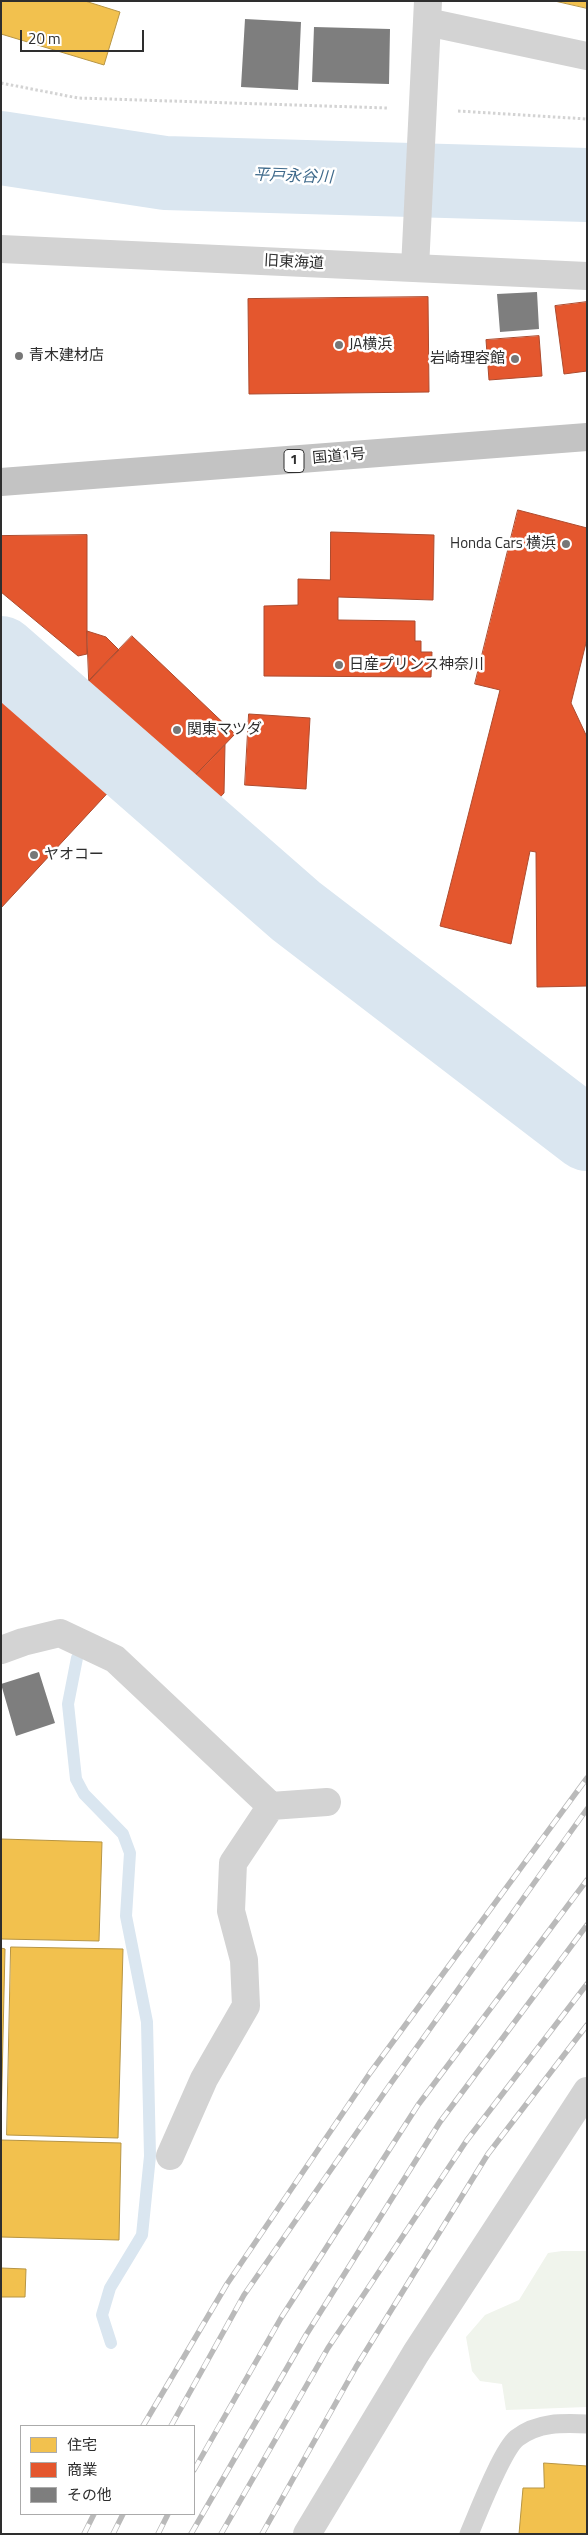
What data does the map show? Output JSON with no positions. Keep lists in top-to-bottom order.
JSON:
{
  "streets": {
    "highway": ["国道1号", "1"],
    "street": ["旧東海道"]
  },
  "water": ["平戸永谷川"],
  "places": [
    "JA横浜",
    "青木建材店",
    "岩崎理容館",
    "Honda Cars 横浜",
    "日産プリンス神奈川",
    "関東マツダ",
    "ヤオコー"
  ],
  "legend": ["住宅", "商業", "その他"],
  "scale_bar": "20 m"
}
